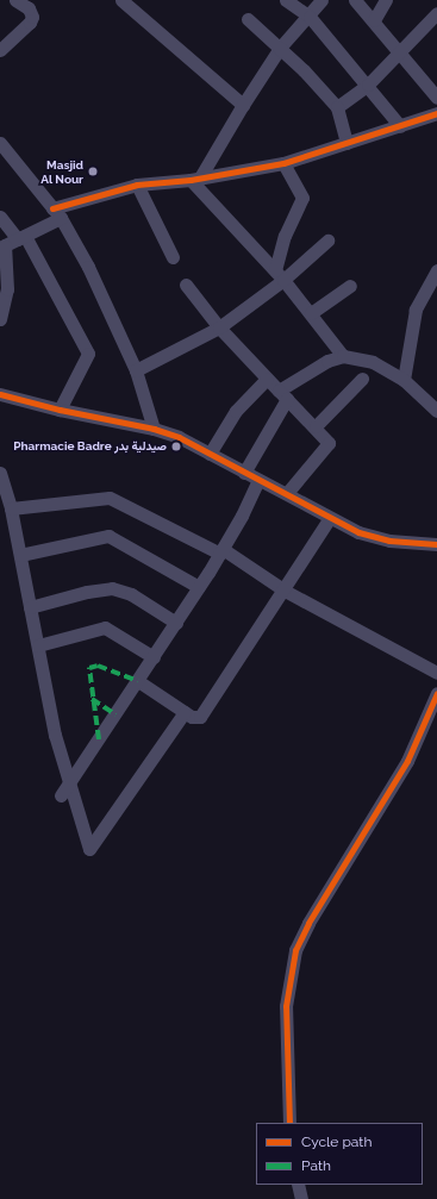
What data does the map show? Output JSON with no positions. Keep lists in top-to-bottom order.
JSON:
{
  "places": ["Masjid Al Nour", "Pharmacie Badre صيدلية بدر"],
  "legend": ["Cycle path", "Path"]
}
